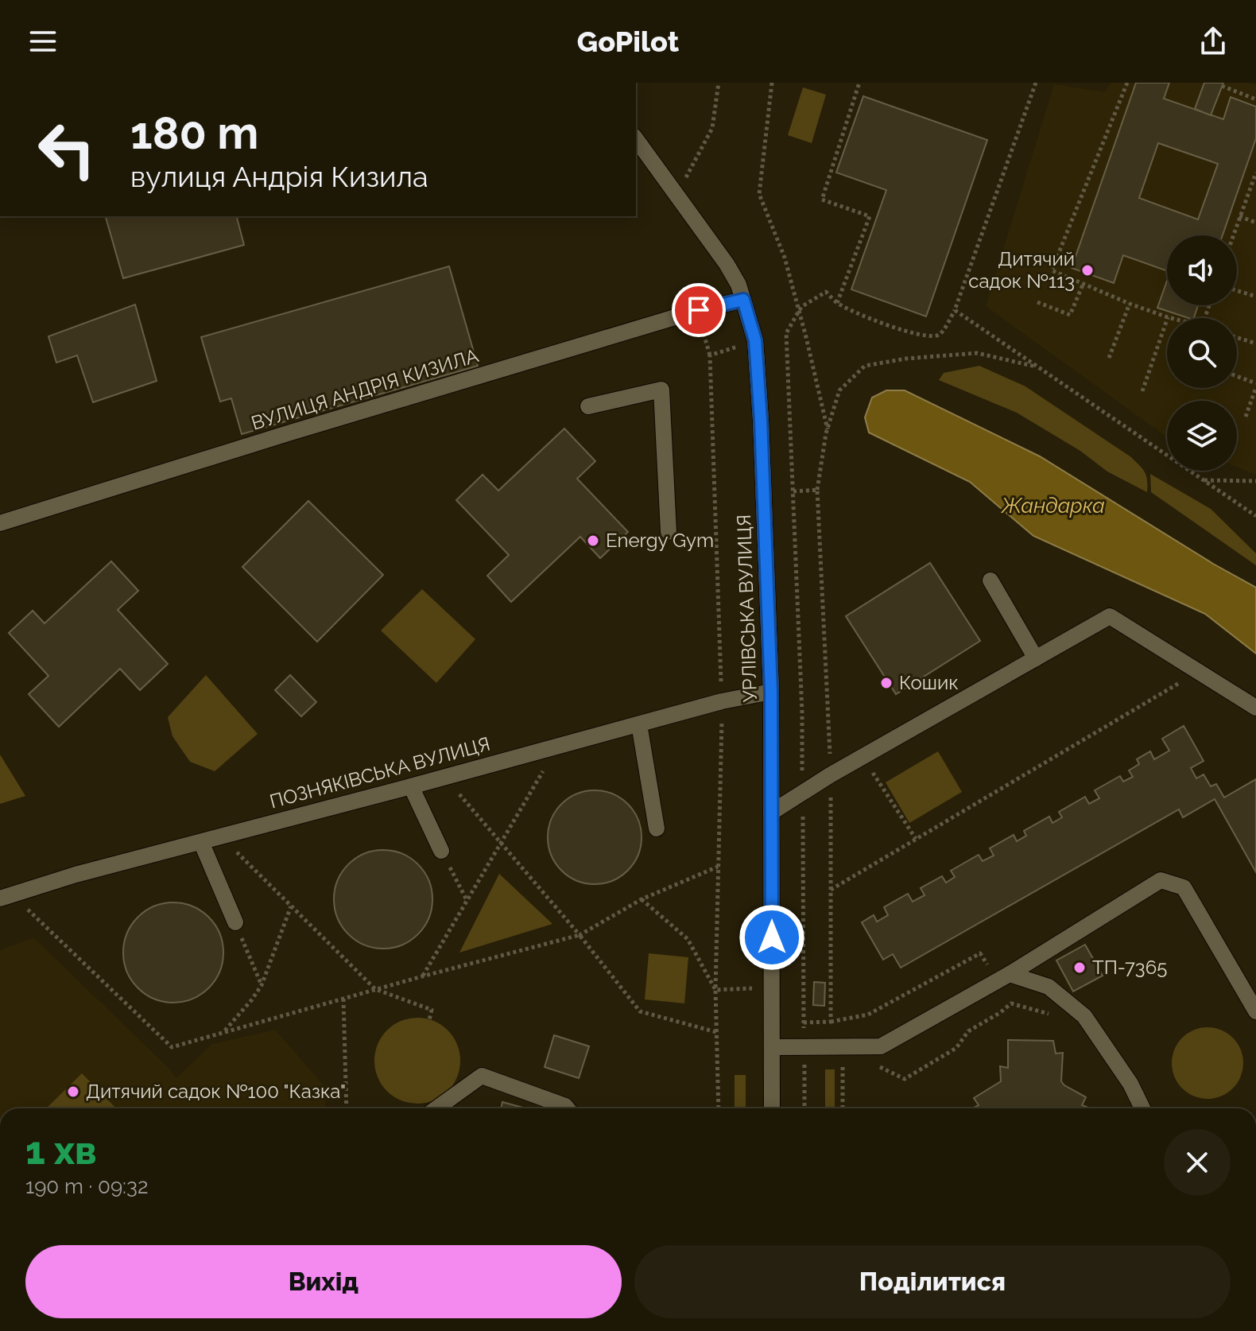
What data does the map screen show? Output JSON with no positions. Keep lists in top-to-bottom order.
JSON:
{
  "streets": {
    "street": ["ВУЛИЦЯ АНДРІЯ КИЗИЛА", "УРЛІВСЬКА ВУЛИЦЯ", "ПОЗНЯКІВСЬКА ВУЛИЦЯ"]
  },
  "crossings": [
    ["ВУЛИЦЯ АНДРІЯ КИЗИЛА", "УРЛІВСЬКА ВУЛИЦЯ"],
    ["УРЛІВСЬКА ВУЛИЦЯ", "ПОЗНЯКІВСЬКА ВУЛИЦЯ"]
  ],
  "water": ["Жандарка"],
  "places": [
    "Дитячий садок №113",
    "Energy Gym",
    "Кошик",
    "ТП-7365",
    "Дитячий садок №100 \"Казка\""
  ],
  "page": {
    "header": "GoPilot",
    "turn": ["180 m", "вулиця Андрія Кизила"],
    "heading": ["1 хв", "190 m · 09:32"],
    "buttons": ["Вихід", "Поділитися"]
  }
}
